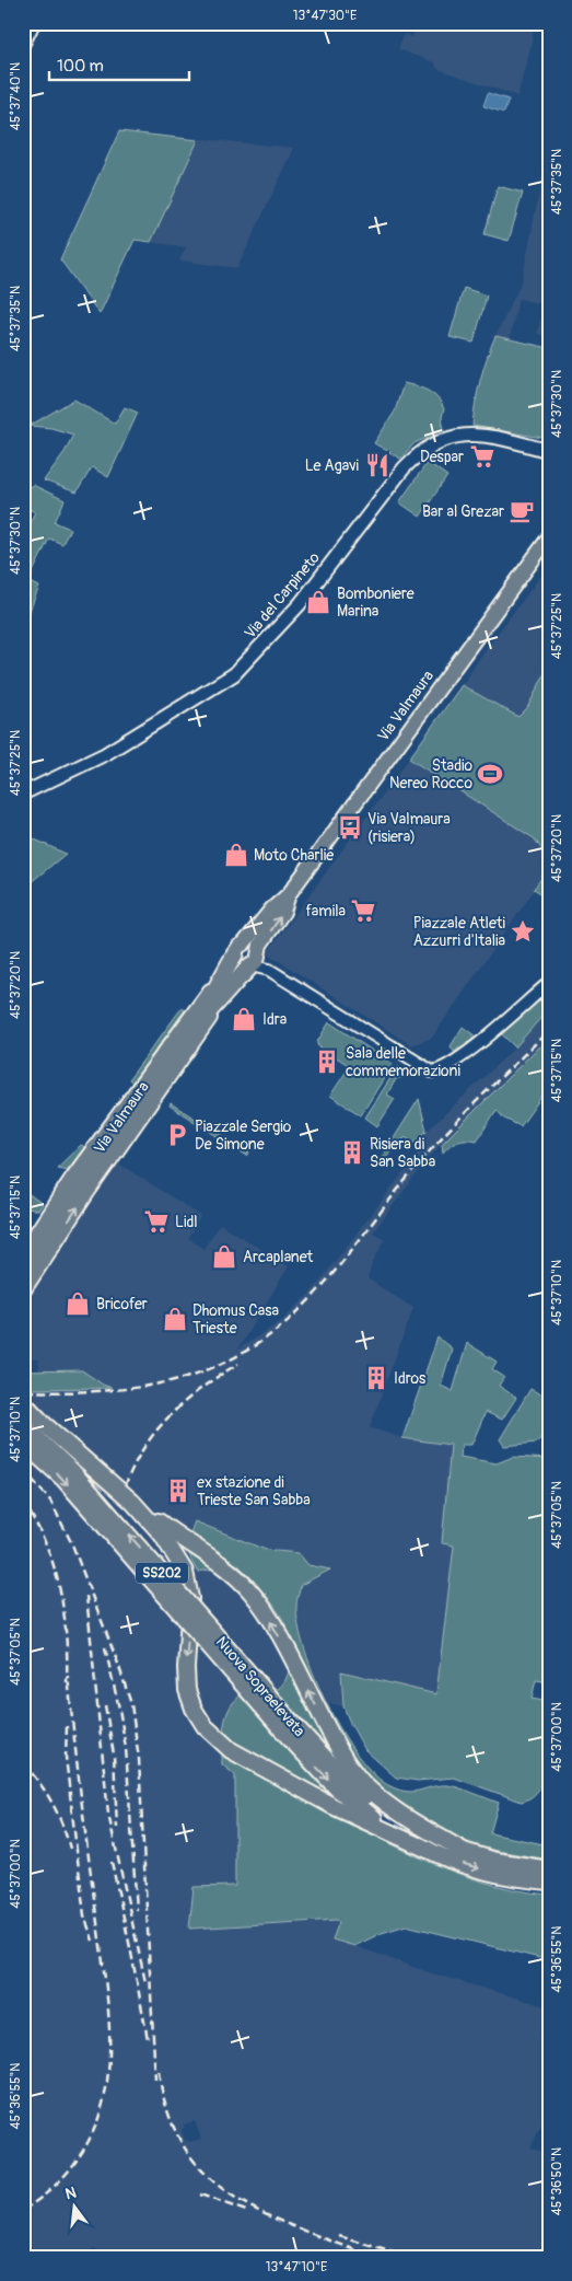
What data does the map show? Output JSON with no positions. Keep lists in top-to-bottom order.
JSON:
{
  "streets": {
    "highway": ["SS202", "Nuova Sopraelevata"],
    "main road": ["Via del Carpineto", "Via Valmaura"]
  },
  "places": {
    "supermarket": ["Despar", "famila", "Lidl"],
    "restaurant": ["Le Agavi"],
    "cafe": ["Bar al Grezar"],
    "shop": [
      "Bomboniere Marina",
      "Moto Charlie",
      "Idra",
      "Arcaplanet",
      "Bricofer",
      "Dhomus Casa Trieste"
    ],
    "sports": ["Stadio Nereo Rocco"],
    "bus stop": ["Via Valmaura (risiera)"],
    "place": ["Piazzale Atleti Azzurri d'Italia"],
    "building": [
      "Sala delle commemorazioni",
      "Risiera di San Sabba",
      "Idros",
      "ex stazione di Trieste San Sabba"
    ],
    "parking": ["Piazzale Sergio De Simone"]
  },
  "scale_bar": "100 m",
  "north": "top",
  "coordinates": [
    "13°47'30\"E",
    "45°37'40\"N",
    "45°37'35\"N",
    "45°37'30\"N",
    "45°37'25\"N",
    "45°37'20\"N",
    "45°37'15\"N",
    "45°37'10\"N",
    "45°37'05\"N",
    "45°37'00\"N",
    "45°36'55\"N",
    "45°36'50\"N",
    "13°47'10\"E"
  ]
}
